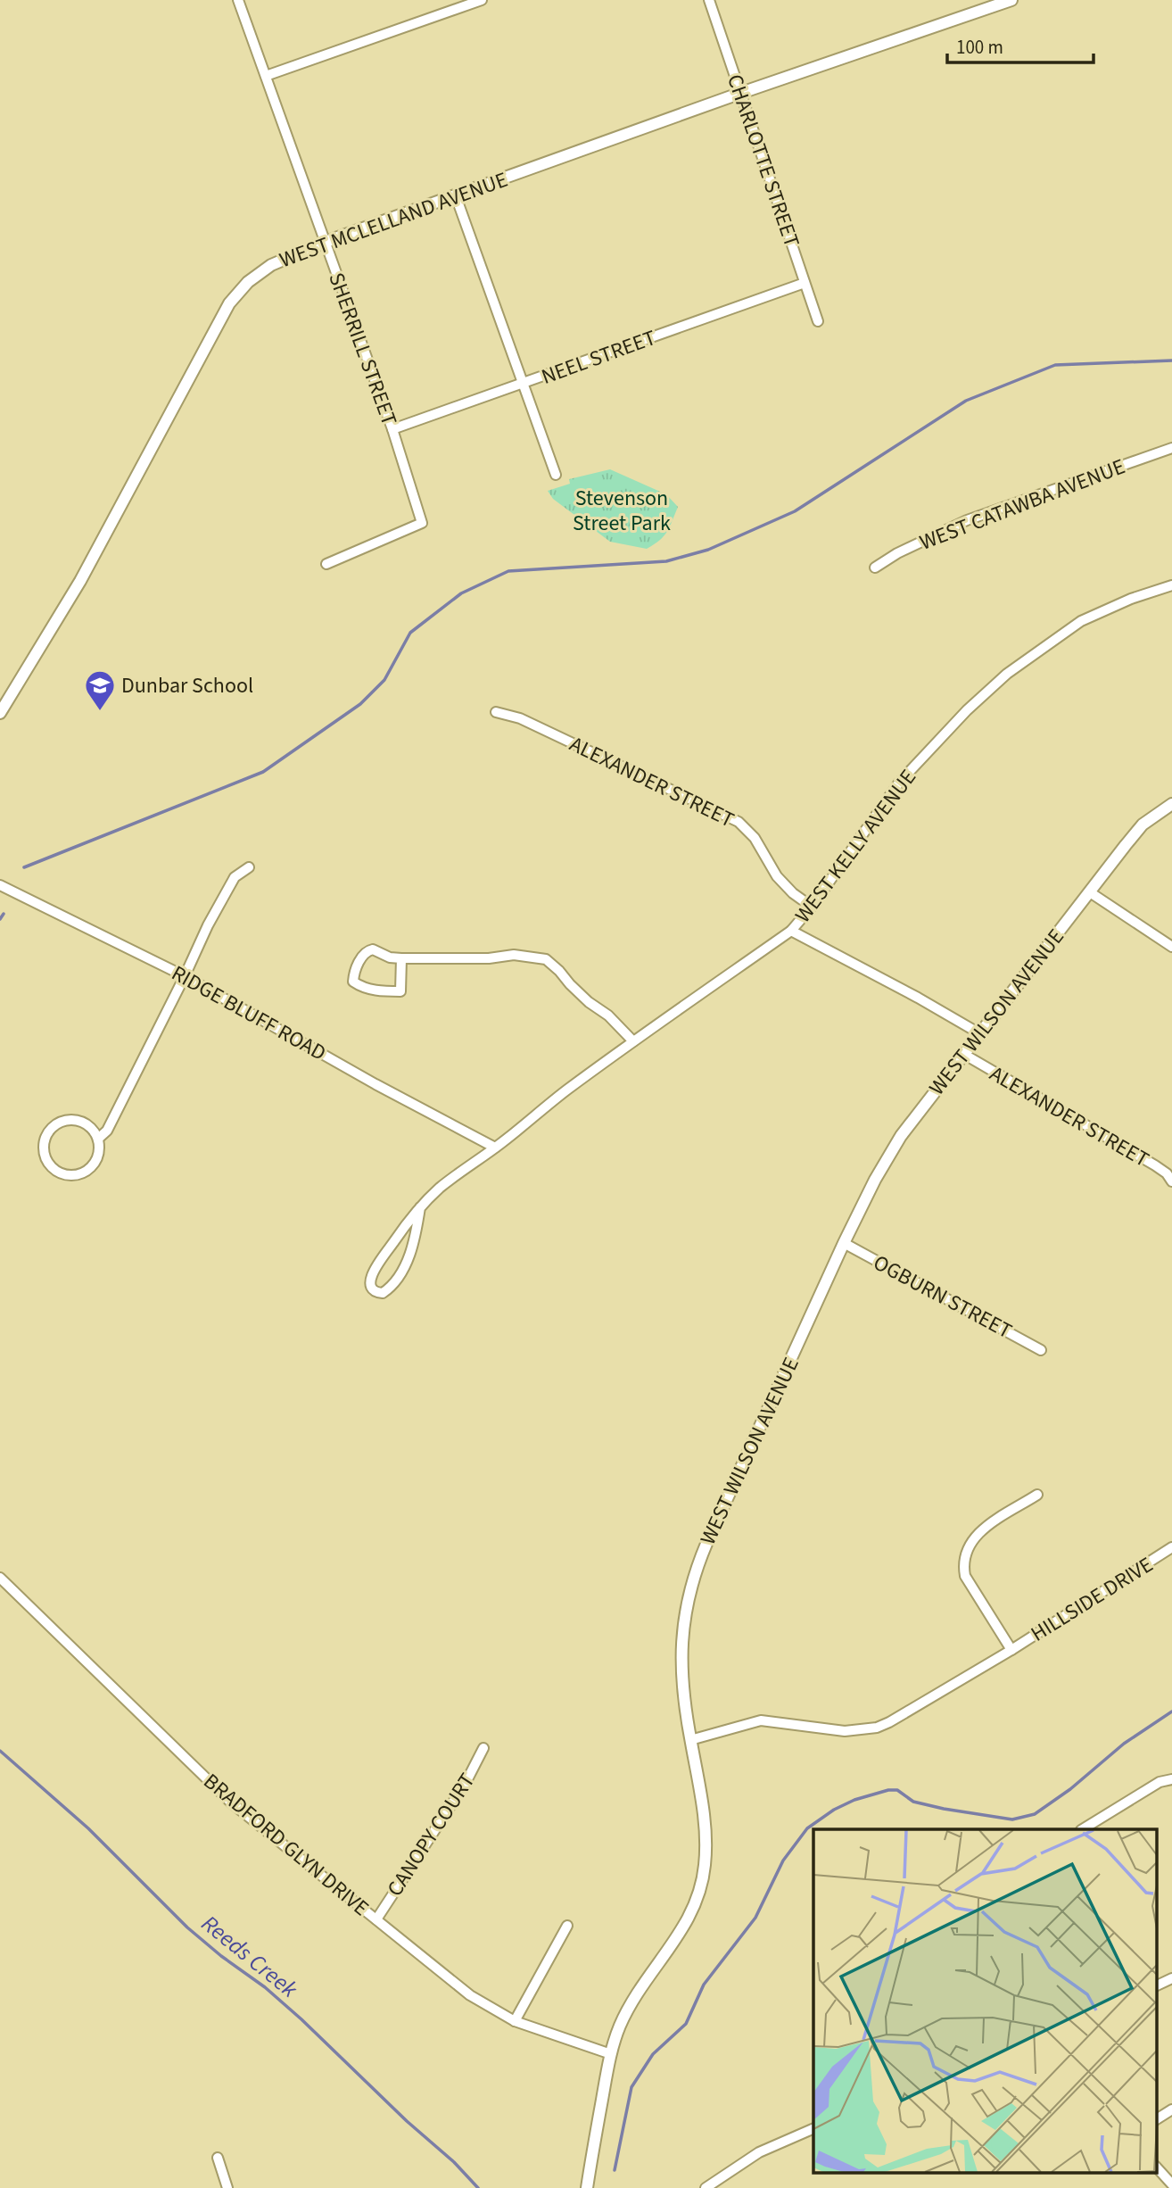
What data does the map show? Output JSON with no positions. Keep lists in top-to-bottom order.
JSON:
{
  "streets": {
    "street": [
      "CHARLOTTE STREET",
      "WEST MCLELLAND AVENUE",
      "SHERRILL STREET",
      "NEEL STREET",
      "WEST CATAWBA AVENUE",
      "ALEXANDER STREET",
      "WEST KELLY AVENUE",
      "WEST WILSON AVENUE",
      "RIDGE BLUFF ROAD",
      "OGBURN STREET",
      "HILLSIDE DRIVE",
      "CANOPY COURT",
      "BRADFORD GLYN DRIVE"
    ]
  },
  "crossings": [
    ["CHARLOTTE STREET", "WEST MCLELLAND AVENUE"],
    ["CHARLOTTE STREET", "NEEL STREET"],
    ["WEST MCLELLAND AVENUE", "SHERRILL STREET"],
    ["SHERRILL STREET", "NEEL STREET"],
    ["ALEXANDER STREET", "WEST KELLY AVENUE"],
    ["ALEXANDER STREET", "WEST WILSON AVENUE"],
    ["WEST KELLY AVENUE", "RIDGE BLUFF ROAD"],
    ["WEST WILSON AVENUE", "OGBURN STREET"],
    ["WEST WILSON AVENUE", "HILLSIDE DRIVE"],
    ["WEST WILSON AVENUE", "BRADFORD GLYN DRIVE"],
    ["CANOPY COURT", "BRADFORD GLYN DRIVE"]
  ],
  "water": ["Reeds Creek"],
  "parks": ["Stevenson Street Park"],
  "places": {
    "school or university": ["Dunbar School"]
  },
  "scale_bar": "100 m"
}
